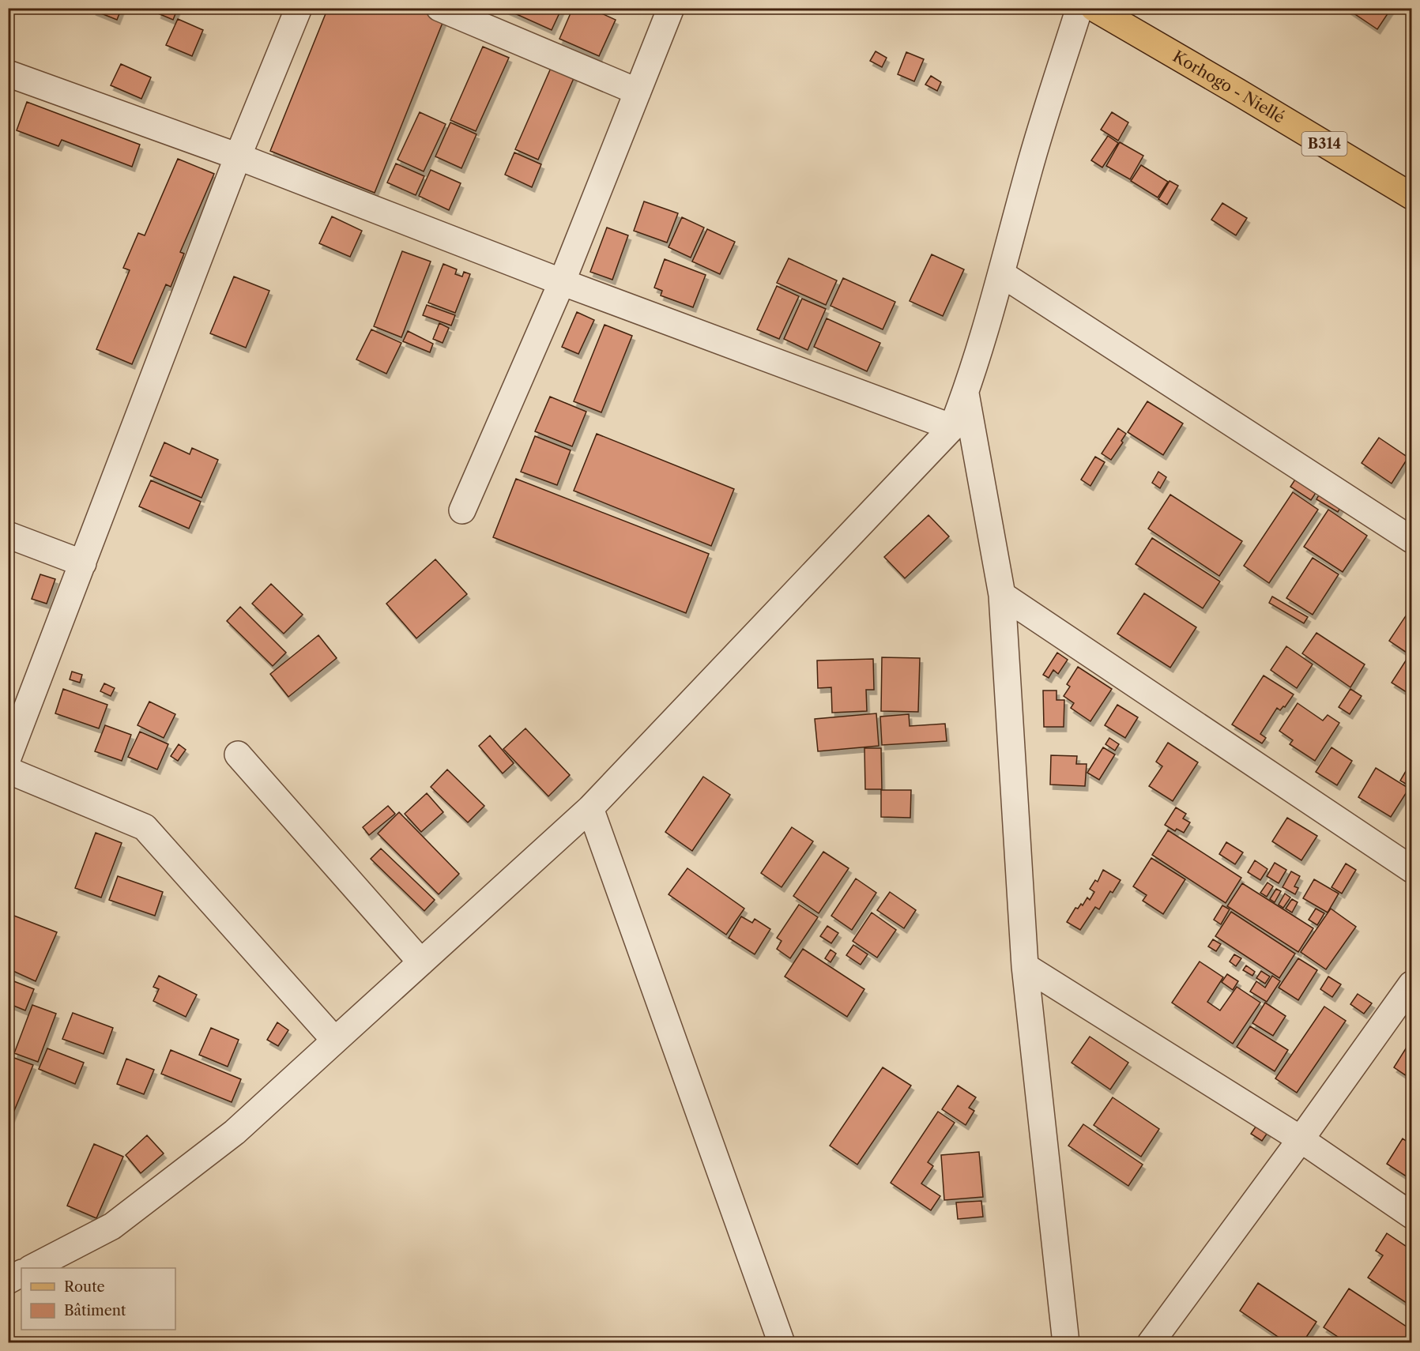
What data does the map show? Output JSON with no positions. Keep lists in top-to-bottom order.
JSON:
{
  "streets": {
    "main road": ["Korhogo - Niellé", "B314"]
  },
  "legend": ["Route", "Bâtiment"]
}
